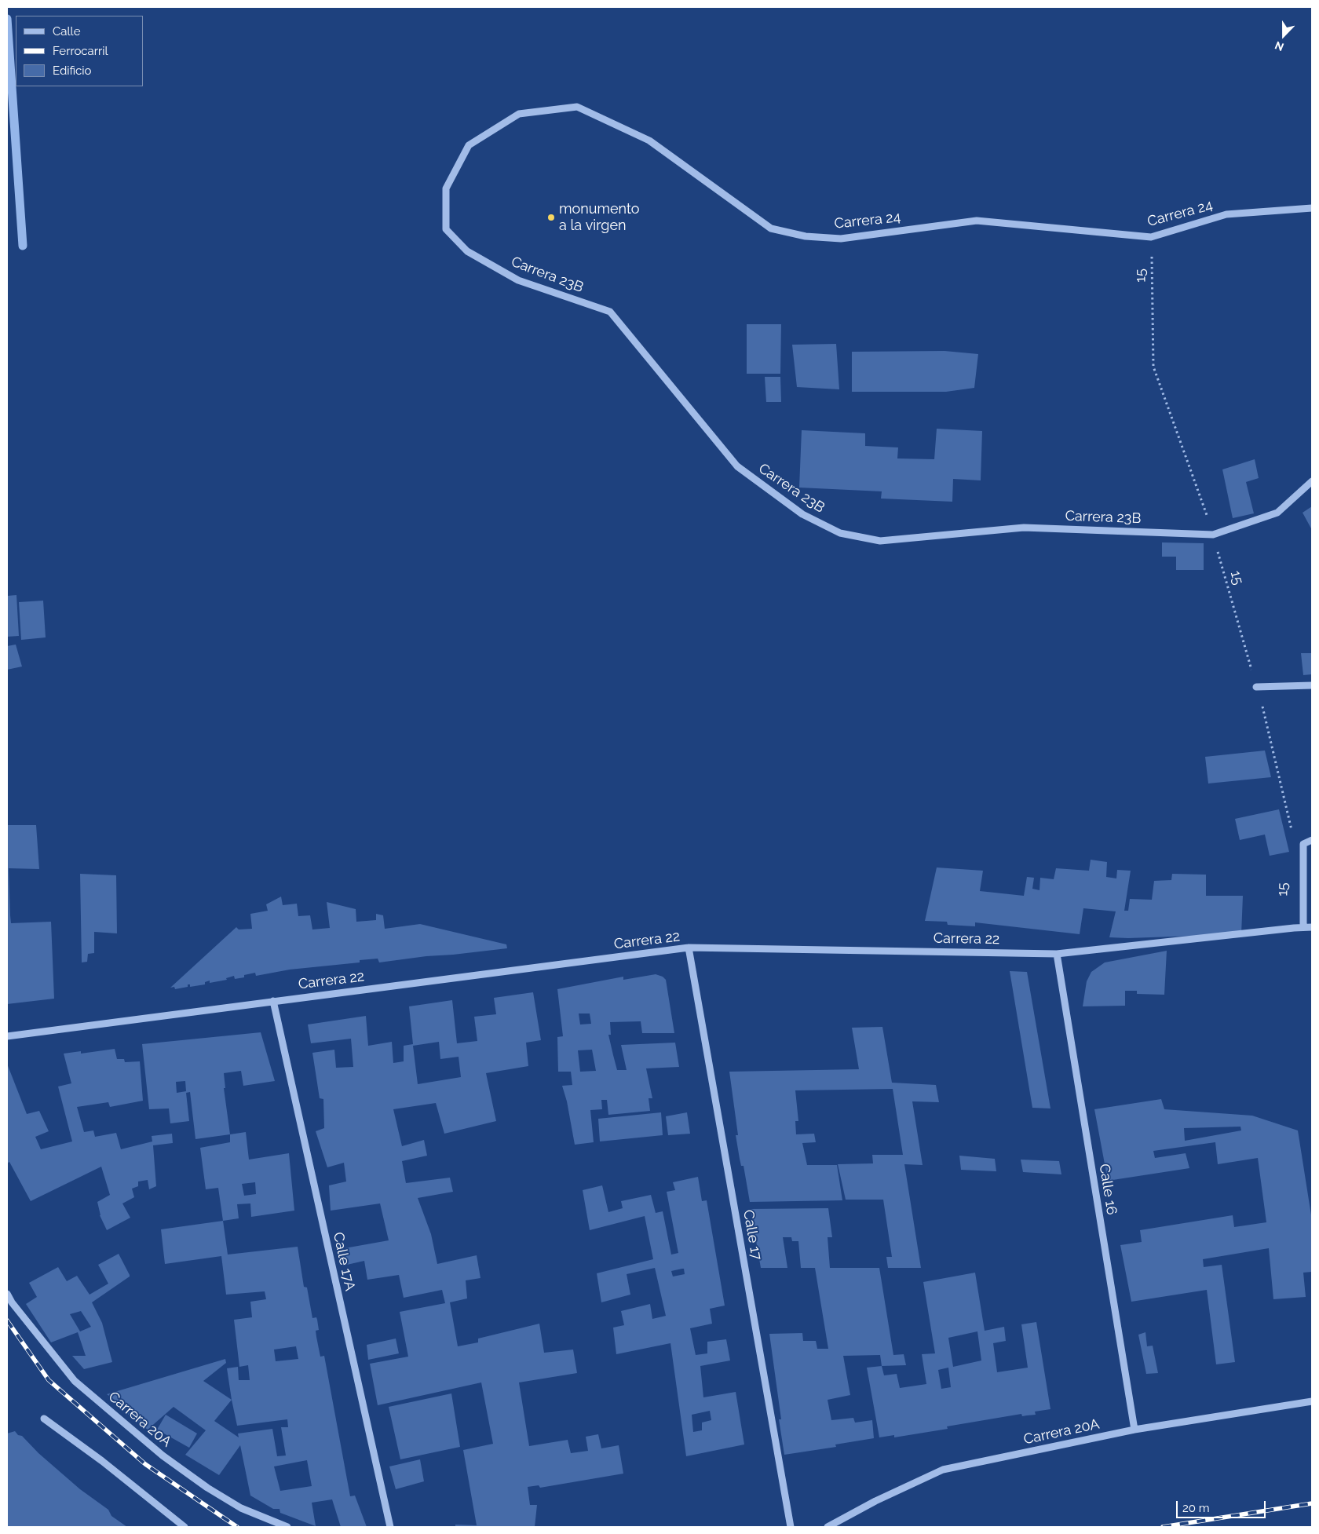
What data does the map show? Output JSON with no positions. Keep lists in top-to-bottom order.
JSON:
{
  "streets": {
    "street": [
      "Carrera 24",
      "Carrera 23B",
      "Carrera 22",
      "Calle 16",
      "Calle 17",
      "Calle 17A",
      "Carrera 20A"
    ],
    "path": ["15"]
  },
  "crossings": [
    ["Carrera 24", "Carrera 23B"],
    ["Carrera 24", "15"],
    ["Carrera 23B", "15"],
    ["Carrera 22", "Calle 16"],
    ["Carrera 22", "Calle 17"],
    ["Carrera 22", "Calle 17A"],
    ["Calle 16", "Carrera 20A"]
  ],
  "places": ["monumento a la virgen"],
  "legend": ["Calle", "Ferrocarril", "Edificio"],
  "scale_bar": "20 m",
  "north": "bottom"
}
